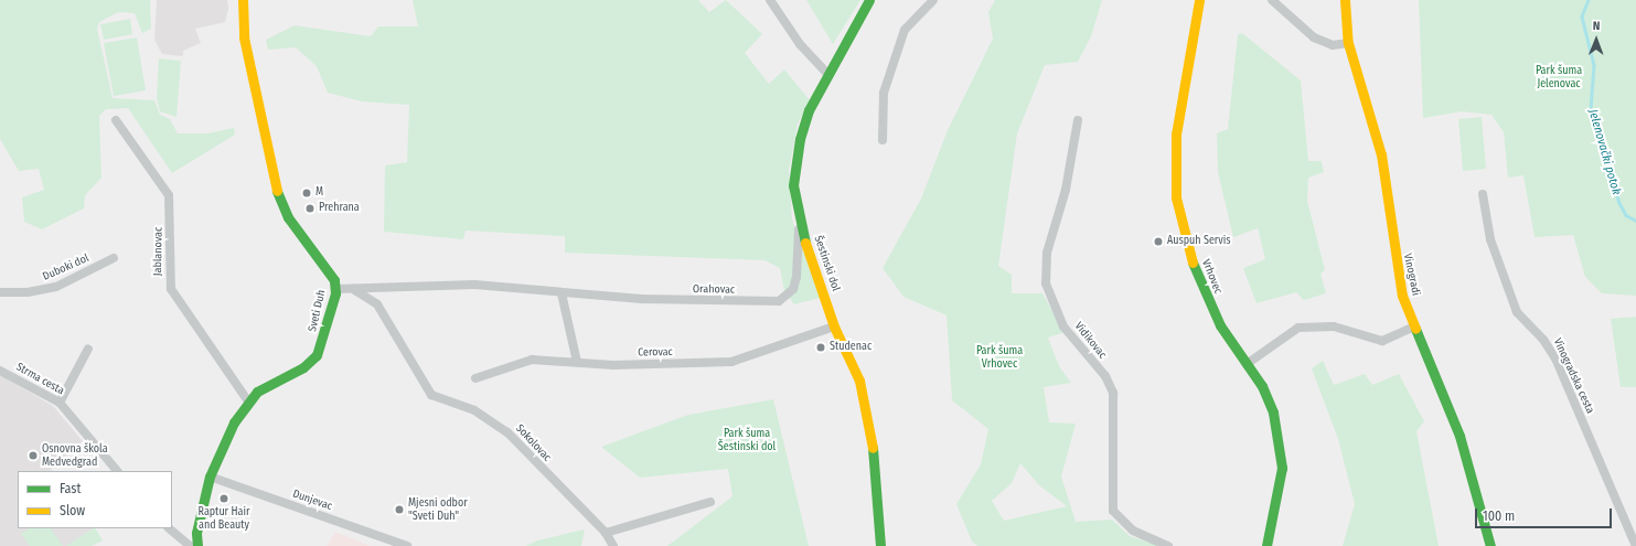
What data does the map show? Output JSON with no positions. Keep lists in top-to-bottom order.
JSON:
{
  "streets": {
    "street": [
      "Jablanovac",
      "Šestinski dol",
      "Duboki dol",
      "Vinogradi",
      "Vrhovec",
      "Orahovac",
      "Sveti Duh",
      "Vidikovac",
      "Cerovac",
      "Vinogradska cesta",
      "Strma cesta",
      "Sokolovac",
      "Dunjevac"
    ]
  },
  "crossings": [
    ["Jablanovac", "Sveti Duh"],
    ["Šestinski dol", "Orahovac"],
    ["Šestinski dol", "Cerovac"],
    ["Orahovac", "Sveti Duh"],
    ["Orahovac", "Sokolovac"],
    ["Sveti Duh", "Dunjevac"]
  ],
  "water": ["Jelenovački potok"],
  "parks": ["Park šuma Jelenovac", "Park šuma Vrhovec", "Park šuma Šestinski dol"],
  "places": [
    "M",
    "Prehrana",
    "Auspuh Servis",
    "Studenac",
    "Osnovna škola Medvedgrad",
    "Raptur Hair and Beauty",
    "Mjesni odbor \"Sveti Duh\""
  ],
  "legend": ["Fast", "Slow"],
  "scale_bar": "100 m",
  "north": "top"
}
